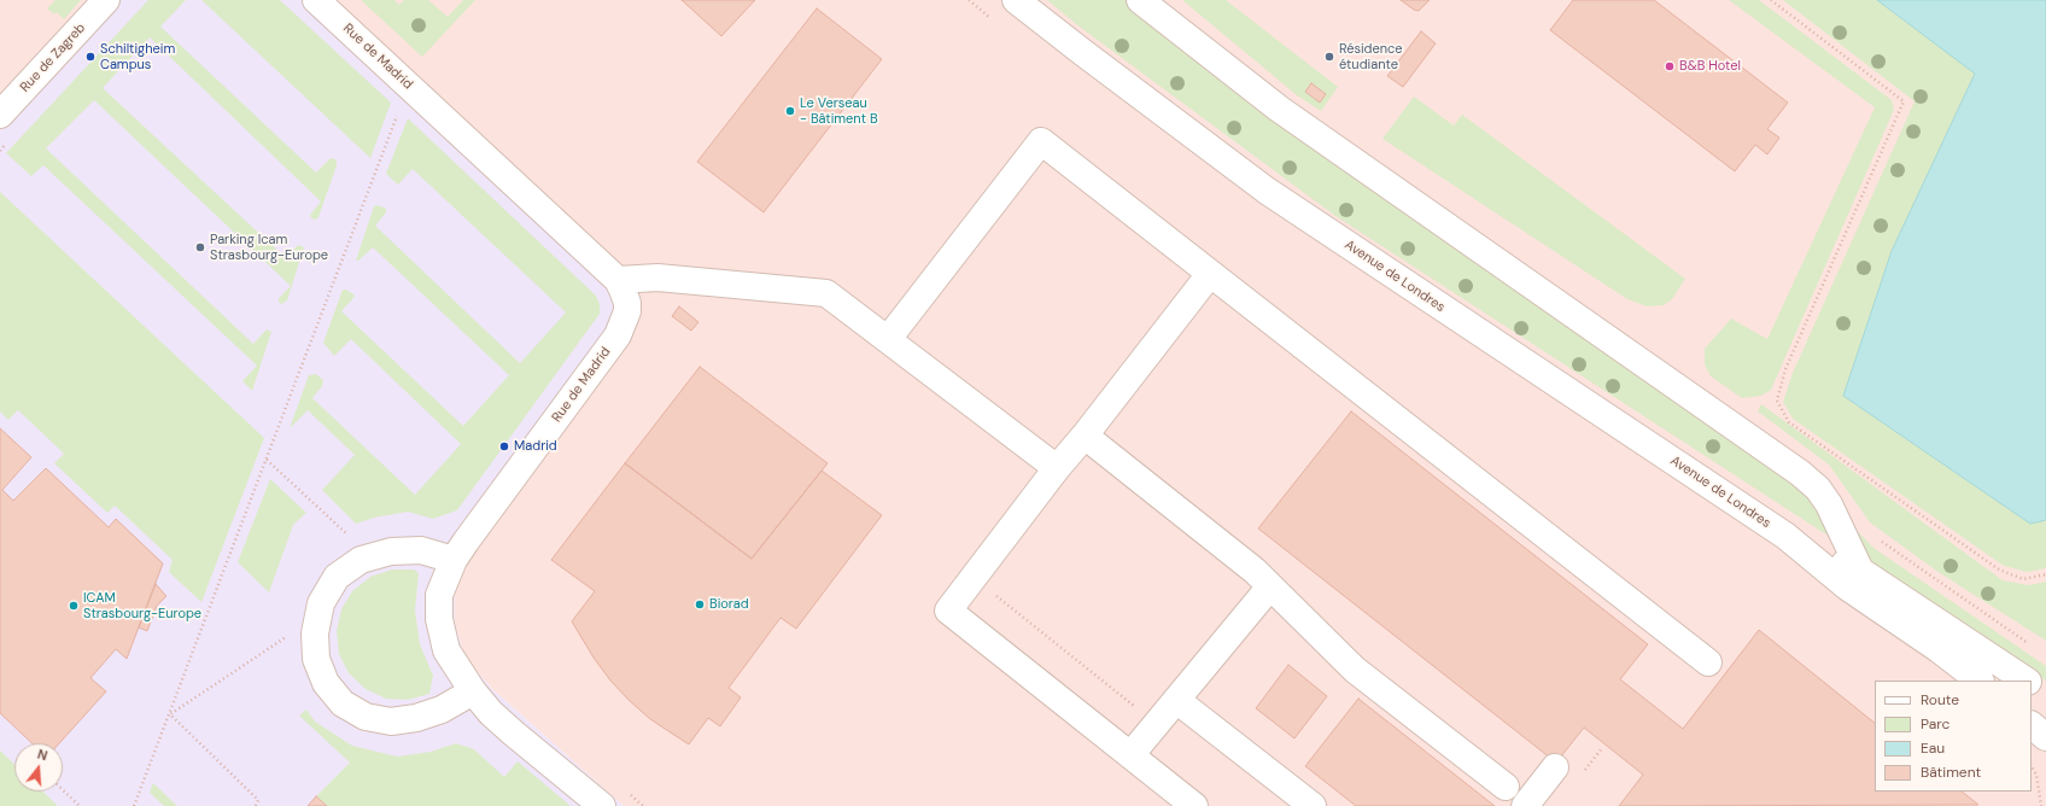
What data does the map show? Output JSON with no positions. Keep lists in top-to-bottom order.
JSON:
{
  "streets": {
    "street": ["Rue de Madrid", "Rue de Zagreb", "Avenue de Londres"]
  },
  "places": [
    "Schiltigheim Campus",
    "Résidence étudiante",
    "B&B Hotel",
    "Le Verseau - Bâtiment B",
    "Parking Icam Strasbourg-Europe",
    "Madrid",
    "Biorad",
    "ICAM Strasbourg-Europe"
  ],
  "legend": [
    "Route",
    "Parc",
    "Eau",
    "Bâtiment"
  ],
  "north": "top"
}
